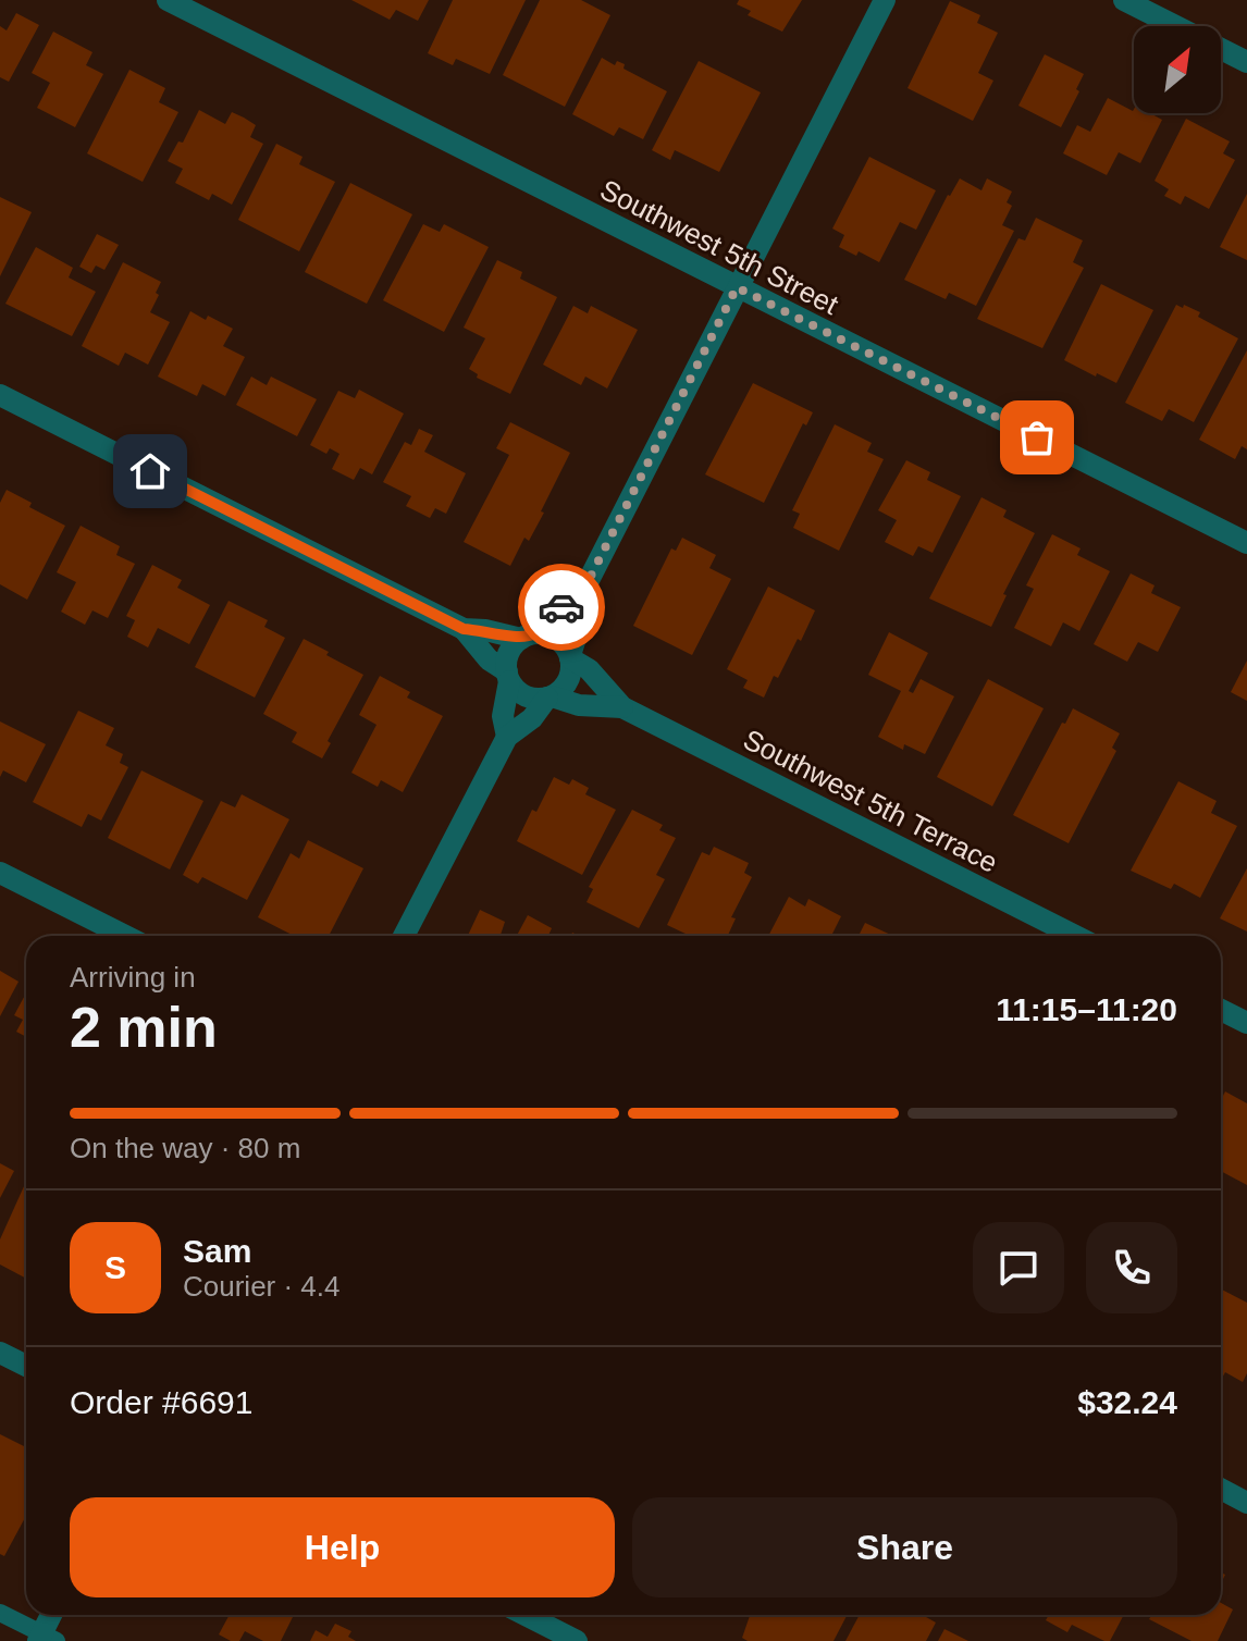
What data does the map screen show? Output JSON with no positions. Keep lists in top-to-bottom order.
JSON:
{
  "streets": {
    "street": ["Southwest 5th Street", "Southwest 5th Terrace"]
  },
  "north": "top right",
  "page": {
    "heading": ["2 min", "Arriving in", "11:15–11:20"],
    "panel": [
      "Sam",
      "Courier · 4.4",
      "Order #6691",
      "$32.24"
    ],
    "bar": "On the way · 80 m",
    "round": "S",
    "buttons": ["Help", "Share"]
  }
}
